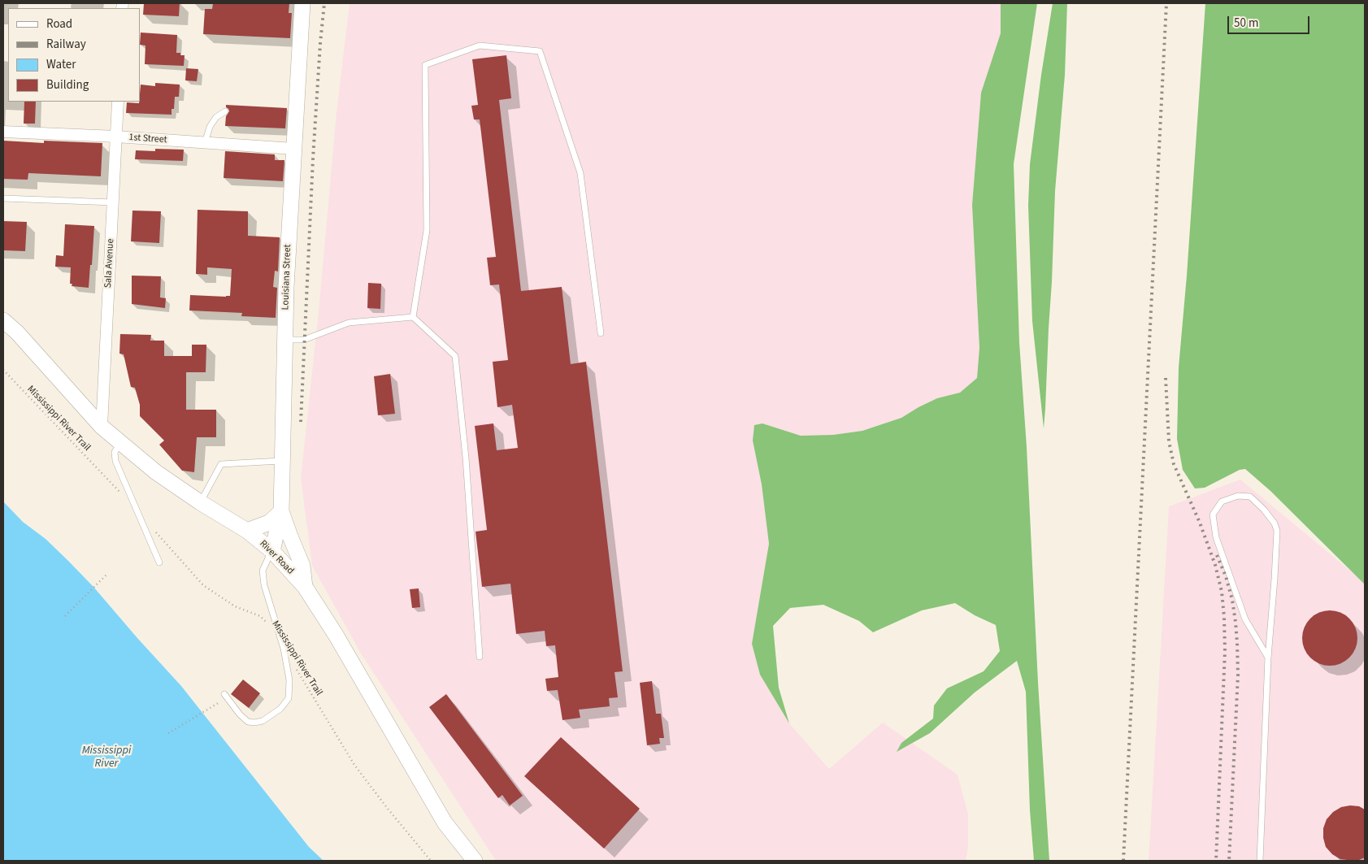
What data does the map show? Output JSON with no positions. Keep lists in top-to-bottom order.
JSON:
{
  "streets": {
    "main road": ["Louisiana Street", "River Road"],
    "street": ["1st Street", "Sala Avenue"],
    "path": ["Mississippi River Trail"]
  },
  "crossings": [
    ["1st Street", "Sala Avenue"],
    ["1st Street", "Louisiana Street"],
    ["Sala Avenue", "River Road"],
    ["Louisiana Street", "River Road"]
  ],
  "water": ["Mississippi River"],
  "legend": [
    "Road",
    "Railway",
    "Water",
    "Building"
  ],
  "scale_bar": "50 m"
}
